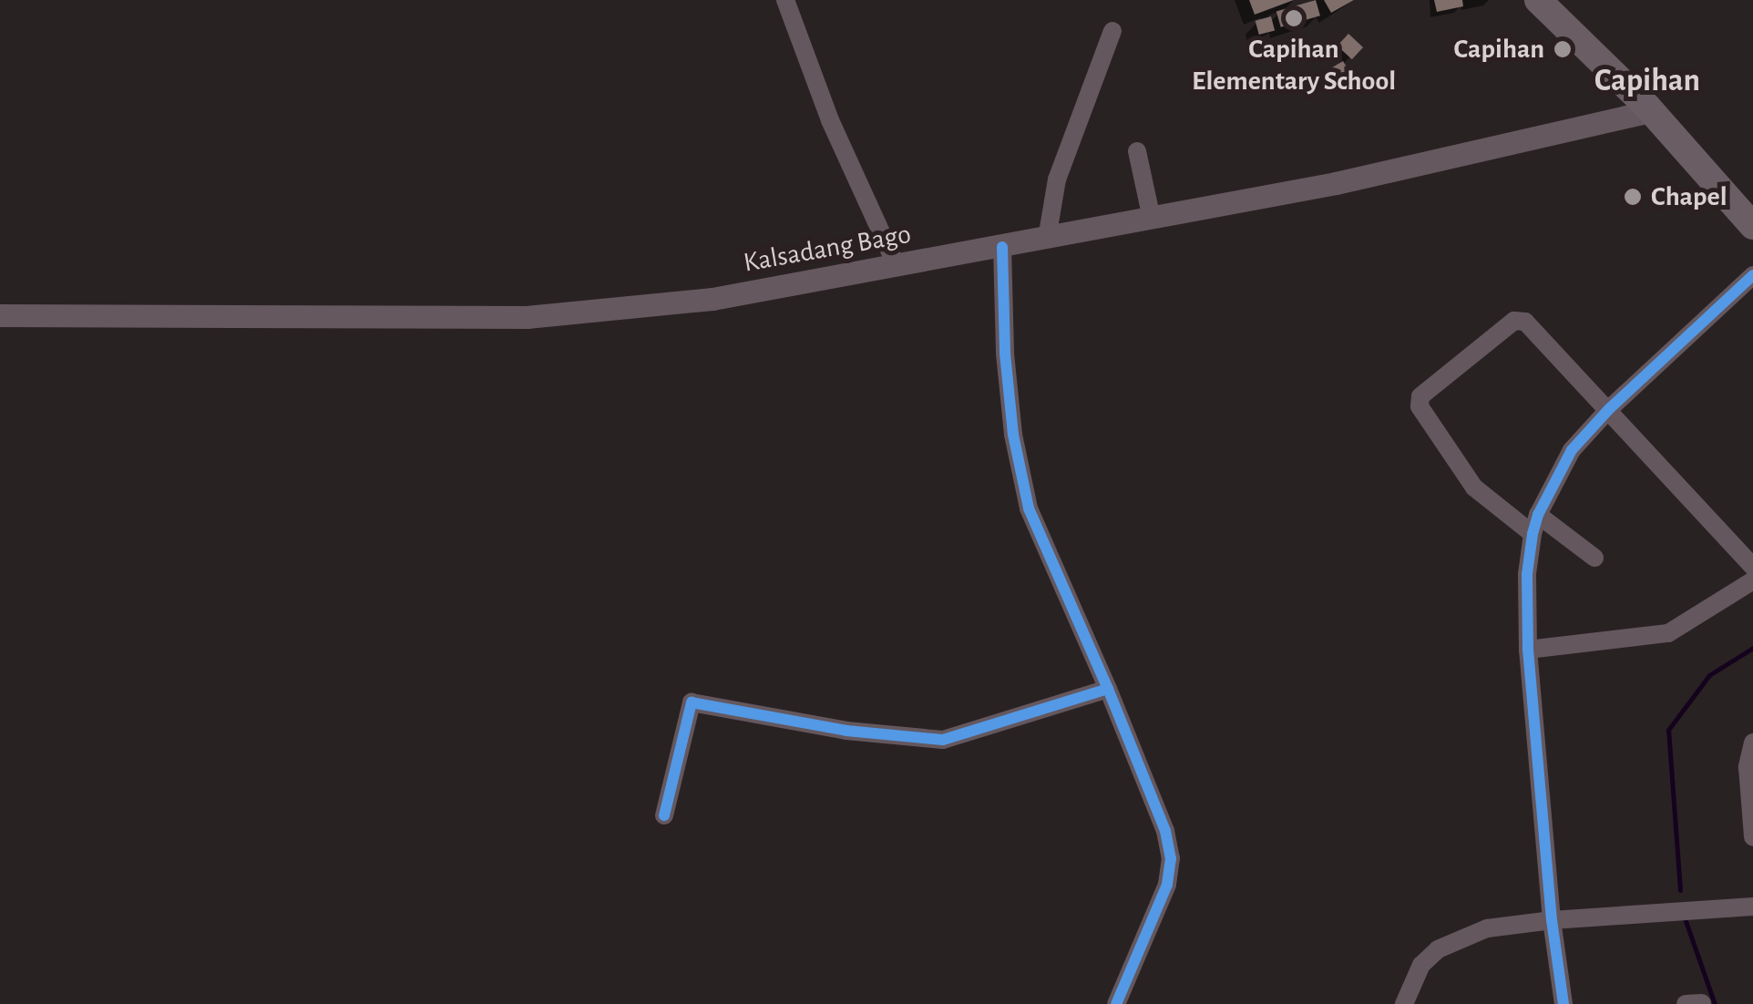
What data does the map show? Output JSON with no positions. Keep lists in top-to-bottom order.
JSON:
{
  "streets": {
    "main road": ["Kalsadang Bago"]
  },
  "districts": ["Capihan"],
  "places": ["Capihan Elementary School", "Capihan", "Chapel"]
}
